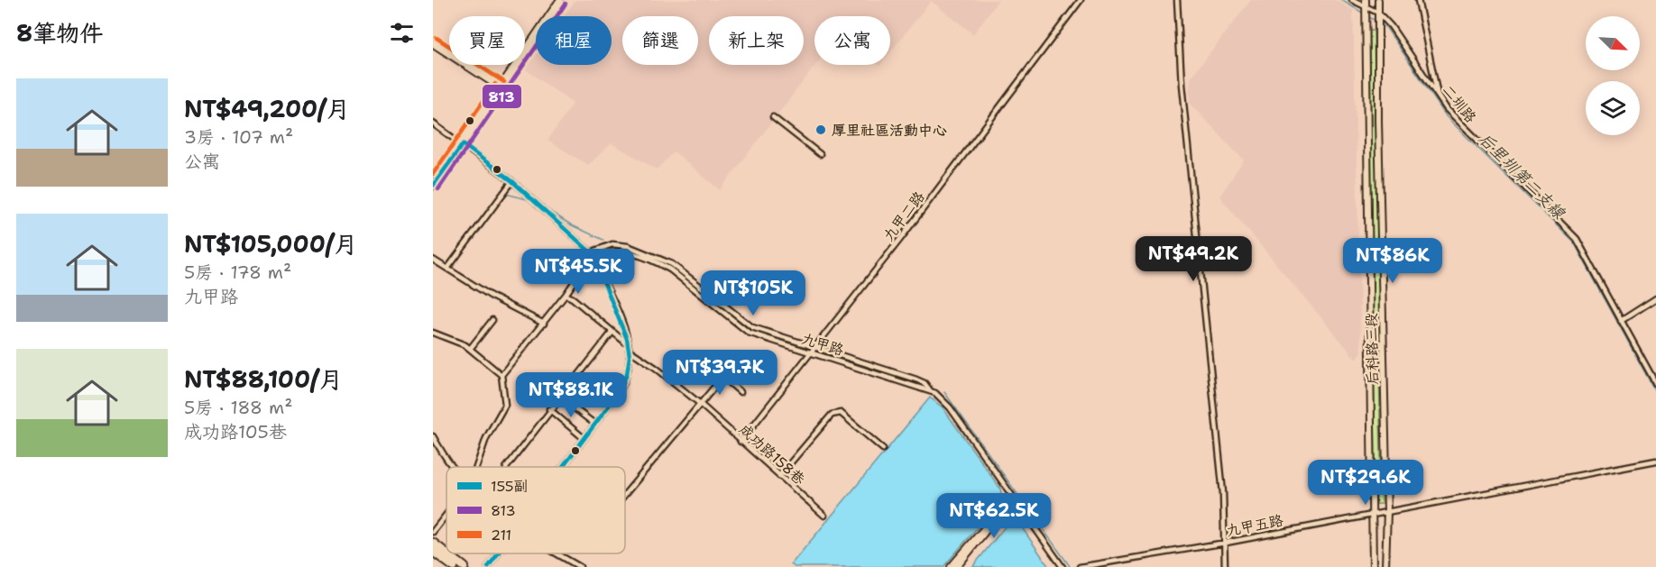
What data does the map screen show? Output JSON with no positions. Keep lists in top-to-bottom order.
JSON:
{
  "streets": {
    "street": [
      "二圳路",
      "九甲二路",
      "九甲路",
      "后科路三段",
      "成功路158巷",
      "九甲五路"
    ]
  },
  "crossings": [
    ["二圳路", "后科路三段"],
    ["九甲二路", "九甲路"],
    ["九甲二路", "成功路158巷"],
    ["后科路三段", "九甲五路"]
  ],
  "water": ["后里圳第二支線"],
  "places": ["厚里社區活動中心"],
  "lines": ["transit line 813", "transit line 211", "transit line 155副"],
  "legend": ["155副", "813", "211"],
  "north": "bottom right",
  "page": {
    "heading": "8筆物件",
    "chip": [
      "買屋",
      "租屋",
      "篩選",
      "新上架",
      "公寓"
    ],
    "list": [
      {
        "name": "NT$49,200/月",
        "note": "3房 · 107 m² · 公寓"
      },
      {
        "name": "NT$105,000/月",
        "note": "5房 · 178 m² · 九甲路"
      },
      {
        "name": "NT$88,100/月",
        "note": "5房 · 188 m² · 成功路105巷"
      }
    ],
    "price": [
      "NT$49.2K",
      "NT$86K",
      "NT$45.5K",
      "NT$105K",
      "NT$39.7K",
      "NT$88.1K",
      "NT$29.6K",
      "NT$62.5K"
    ]
  }
}
